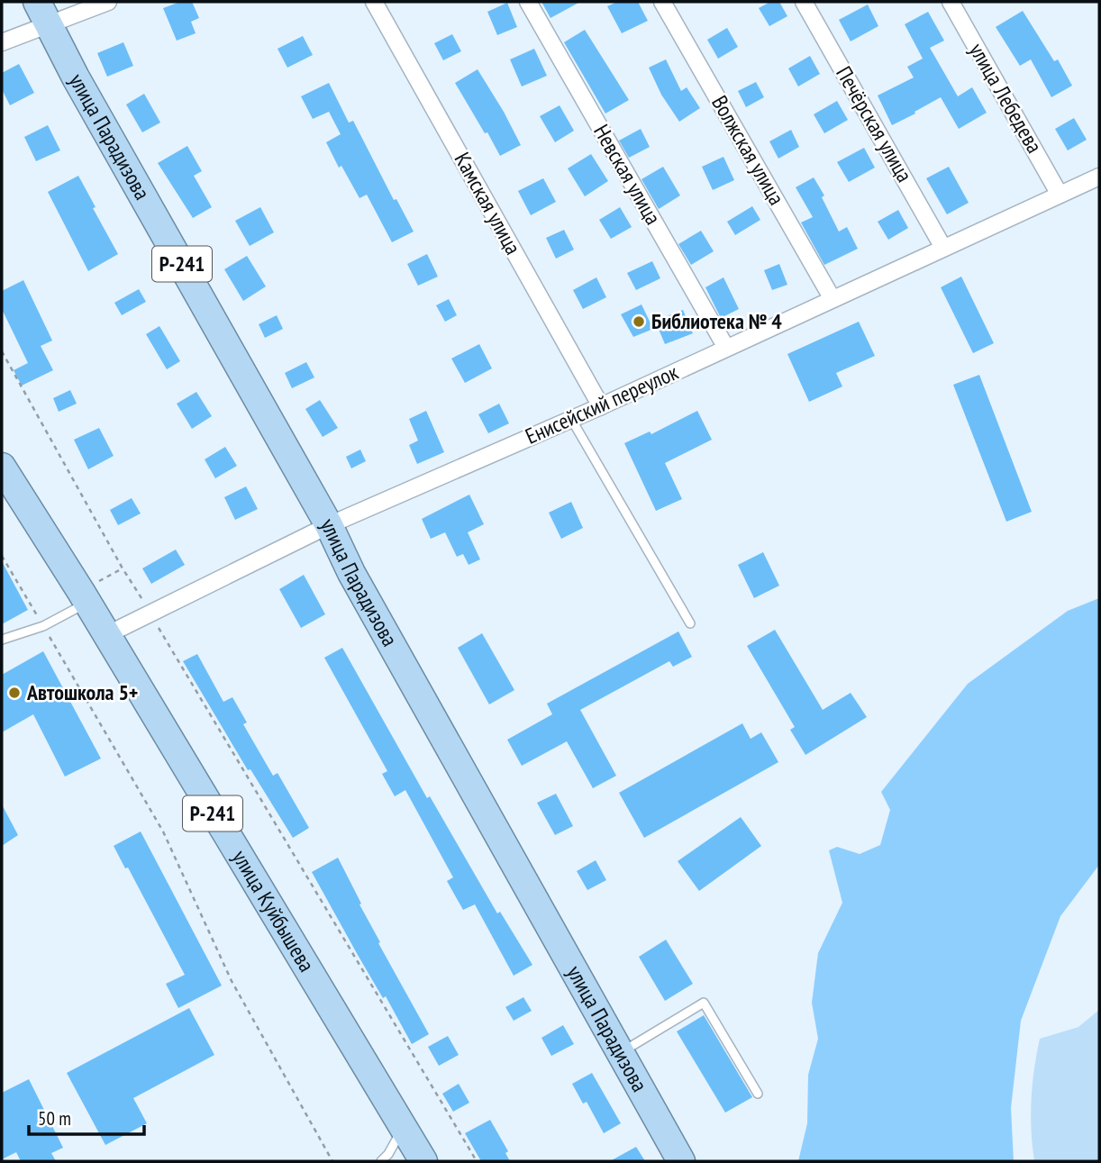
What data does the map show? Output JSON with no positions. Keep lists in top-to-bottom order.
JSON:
{
  "streets": {
    "highway": ["улица Парадизова", "Р-241", "улица Куйбышева"],
    "street": [
      "улица Лебедева",
      "Печёрская улица",
      "Волжская улица",
      "Невская улица",
      "Камская улица",
      "Енисейский переулок"
    ]
  },
  "crossings": [
    ["улица Лебедева", "Енисейский переулок"],
    ["Печёрская улица", "Енисейский переулок"],
    ["улица Парадизова", "Енисейский переулок"],
    ["Волжская улица", "Енисейский переулок"],
    ["Невская улица", "Енисейский переулок"],
    ["Камская улица", "Енисейский переулок"],
    ["Енисейский переулок", "улица Куйбышева"]
  ],
  "places": ["Библиотека № 4", "Автошкола 5+"],
  "scale_bar": "50 m"
}
